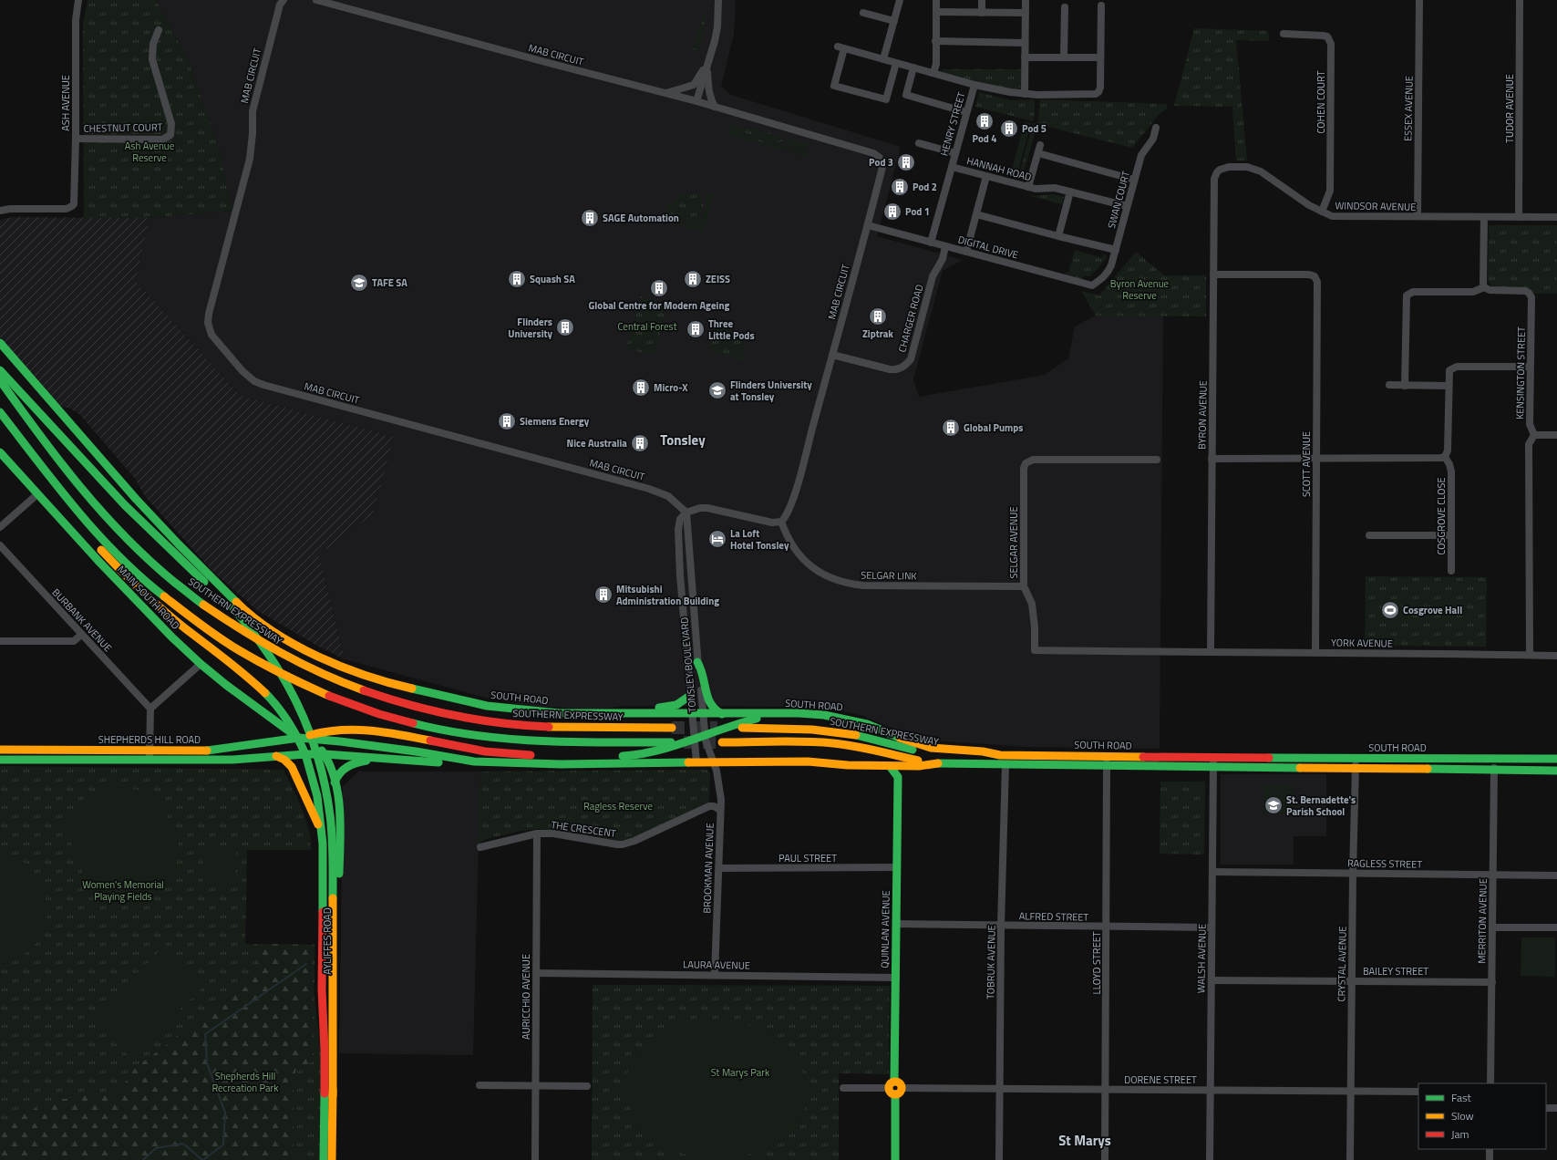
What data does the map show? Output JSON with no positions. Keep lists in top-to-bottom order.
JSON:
{
  "streets": {
    "main road": [
      "MAIN SOUTH ROAD",
      "SOUTHERN EXPRESSWAY",
      "SOUTH ROAD",
      "SHEPHERDS HILL ROAD",
      "QUINLAN AVENUE",
      "AYLIFFES ROAD"
    ],
    "street": [
      "MAB CIRCUIT",
      "COHEN COURT",
      "ASH AVENUE",
      "ESSEX AVENUE",
      "TUDOR AVENUE",
      "HENRY STREET",
      "CHESTNUT COURT",
      "HANNAH ROAD",
      "SWAN COURT",
      "WINDSOR AVENUE",
      "DIGITAL DRIVE",
      "CHARGER ROAD",
      "KENSINGTON STREET",
      "BYRON AVENUE",
      "SCOTT AVENUE",
      "COSGROVE CLOSE",
      "SELGAR AVENUE",
      "SELGAR LINK",
      "BURBANK AVENUE",
      "YORK AVENUE",
      "TONSLEY BOULEVARD",
      "THE CRESCENT",
      "PAUL STREET",
      "RAGLESS STREET",
      "BROOKMAN AVENUE",
      "ALFRED STREET",
      "MERRITON AVENUE",
      "WALSH AVENUE",
      "TOBRUK AVENUE",
      "LLOYD STREET",
      "CRYSTAL AVENUE",
      "LAURA AVENUE",
      "BAILEY STREET",
      "AURICCHIO AVENUE",
      "DORENE STREET"
    ]
  },
  "crossings": [
    ["MAB CIRCUIT", "DIGITAL DRIVE"],
    ["MAB CIRCUIT", "CHARGER ROAD"],
    ["MAB CIRCUIT", "SELGAR LINK"],
    ["MAB CIRCUIT", "TONSLEY BOULEVARD"],
    ["COHEN COURT", "WINDSOR AVENUE"],
    ["ASH AVENUE", "CHESTNUT COURT"],
    ["ESSEX AVENUE", "WINDSOR AVENUE"],
    ["TUDOR AVENUE", "WINDSOR AVENUE"],
    ["HENRY STREET", "HANNAH ROAD"],
    ["HENRY STREET", "DIGITAL DRIVE"],
    ["HANNAH ROAD", "SWAN COURT"],
    ["SWAN COURT", "DIGITAL DRIVE"],
    ["WINDSOR AVENUE", "BYRON AVENUE"],
    ["DIGITAL DRIVE", "CHARGER ROAD"],
    ["BYRON AVENUE", "SCOTT AVENUE"],
    ["BYRON AVENUE", "YORK AVENUE"],
    ["SCOTT AVENUE", "YORK AVENUE"],
    ["SELGAR AVENUE", "SELGAR LINK"],
    ["SELGAR AVENUE", "YORK AVENUE"],
    ["MAIN SOUTH ROAD", "SOUTH ROAD"],
    ["MAIN SOUTH ROAD", "SHEPHERDS HILL ROAD"],
    ["MAIN SOUTH ROAD", "AYLIFFES ROAD"],
    ["SOUTHERN EXPRESSWAY", "SOUTH ROAD"],
    ["TONSLEY BOULEVARD", "SOUTH ROAD"],
    ["TONSLEY BOULEVARD", "BROOKMAN AVENUE"],
    ["SOUTH ROAD", "SHEPHERDS HILL ROAD"],
    ["SOUTH ROAD", "BROOKMAN AVENUE"],
    ["SOUTH ROAD", "MERRITON AVENUE"],
    ["SOUTH ROAD", "AYLIFFES ROAD"],
    ["SOUTH ROAD", "WALSH AVENUE"],
    ["SOUTH ROAD", "TOBRUK AVENUE"],
    ["SOUTH ROAD", "LLOYD STREET"],
    ["SOUTH ROAD", "CRYSTAL AVENUE"],
    ["SHEPHERDS HILL ROAD", "AYLIFFES ROAD"],
    ["THE CRESCENT", "BROOKMAN AVENUE"],
    ["THE CRESCENT", "AURICCHIO AVENUE"],
    ["PAUL STREET", "BROOKMAN AVENUE"],
    ["PAUL STREET", "QUINLAN AVENUE"],
    ["RAGLESS STREET", "MERRITON AVENUE"],
    ["RAGLESS STREET", "WALSH AVENUE"],
    ["RAGLESS STREET", "CRYSTAL AVENUE"],
    ["BROOKMAN AVENUE", "LAURA AVENUE"],
    ["ALFRED STREET", "QUINLAN AVENUE"],
    ["ALFRED STREET", "WALSH AVENUE"],
    ["ALFRED STREET", "TOBRUK AVENUE"],
    ["ALFRED STREET", "LLOYD STREET"],
    ["MERRITON AVENUE", "BAILEY STREET"],
    ["QUINLAN AVENUE", "LAURA AVENUE"],
    ["WALSH AVENUE", "BAILEY STREET"],
    ["WALSH AVENUE", "DORENE STREET"],
    ["TOBRUK AVENUE", "DORENE STREET"],
    ["LLOYD STREET", "DORENE STREET"],
    ["CRYSTAL AVENUE", "BAILEY STREET"],
    ["CRYSTAL AVENUE", "DORENE STREET"],
    ["LAURA AVENUE", "AURICCHIO AVENUE"]
  ],
  "districts": ["Tonsley", "St Marys"],
  "parks": [
    "Ash Avenue Reserve",
    "Byron Avenue Reserve",
    "Central Forest",
    "Ragless Reserve",
    "Women's Memorial Playing Fields",
    "St Marys Park",
    "Shepherds Hill Recreation Park"
  ],
  "places": {
    "building": [
      "Pod 4",
      "Pod 5",
      "Pod 3",
      "Pod 2",
      "Pod 1",
      "SAGE Automation",
      "Squash SA",
      "ZEISS",
      "Global Centre for Modern Ageing",
      "Ziptrak",
      "Flinders University",
      "Three Little Pods",
      "Micro-X",
      "Siemens Energy",
      "Global Pumps",
      "Nice Australia",
      "Mitsubishi Administration Building"
    ],
    "school or university": ["TAFE SA", "Flinders University at Tonsley", "St. Bernadette's Parish School"],
    "hotel": ["La Loft Hotel Tonsley"],
    "sports": ["Cosgrove Hall"]
  },
  "legend": ["Fast", "Slow", "Jam"]
}
